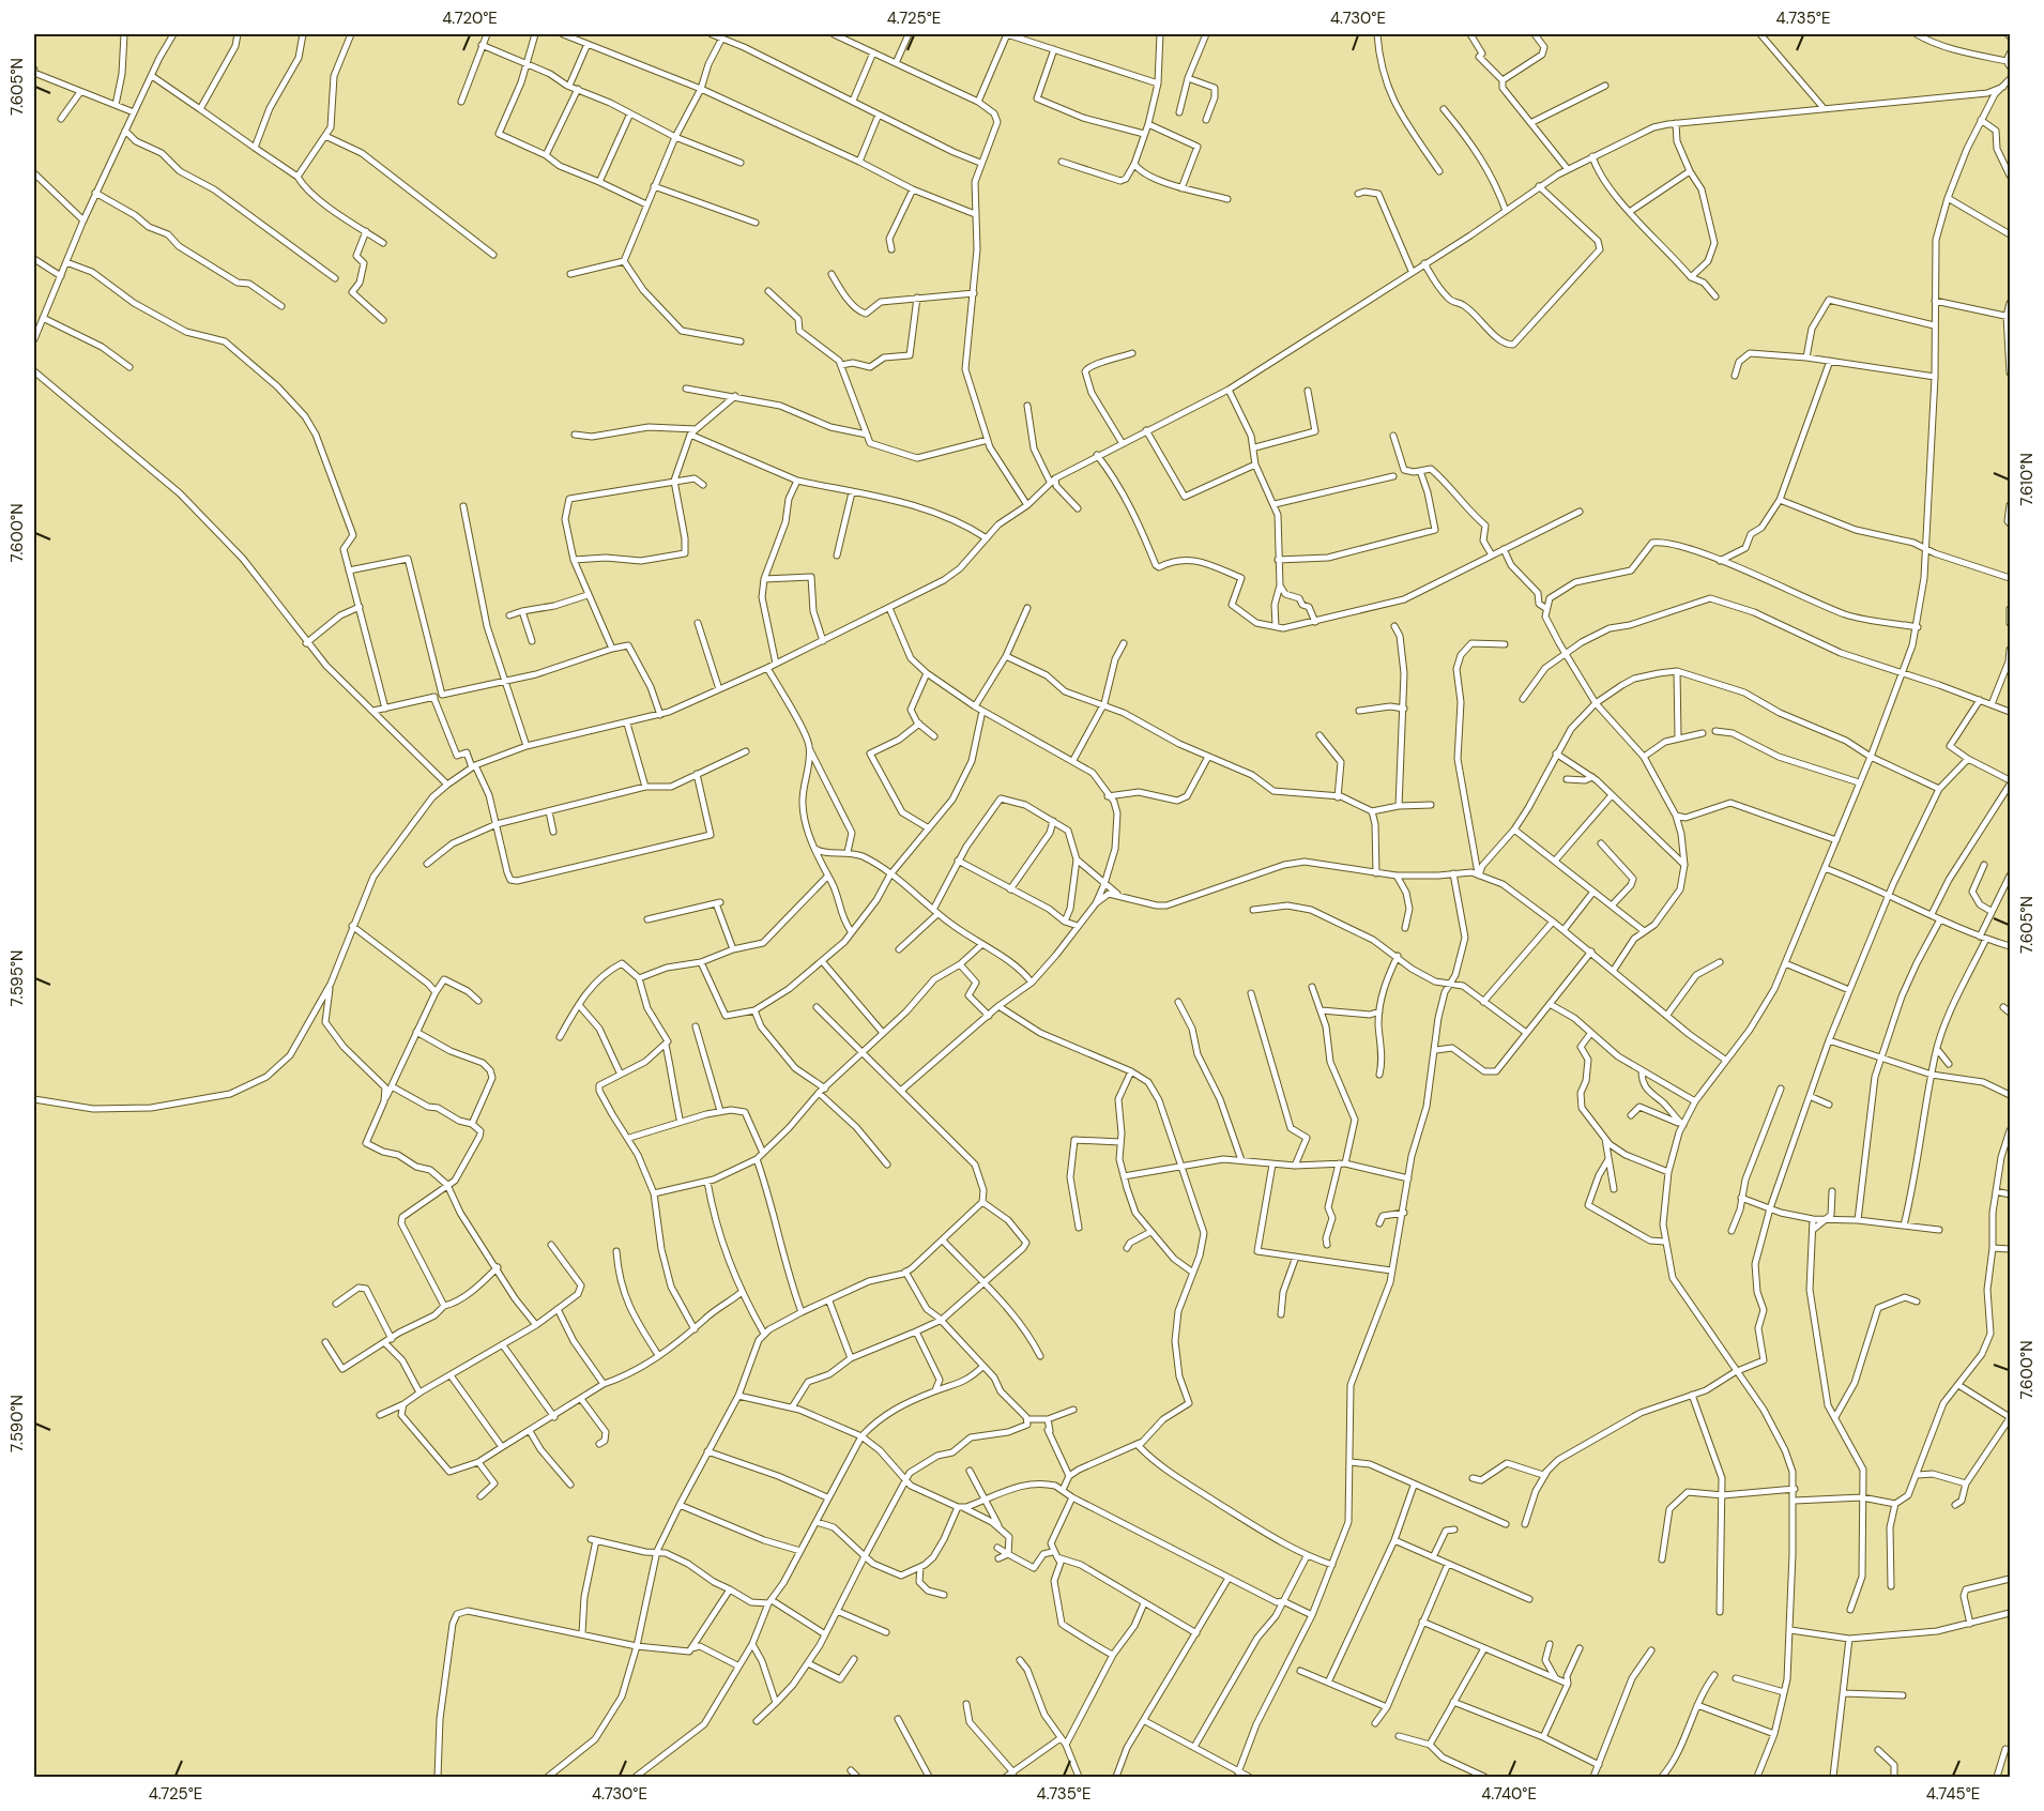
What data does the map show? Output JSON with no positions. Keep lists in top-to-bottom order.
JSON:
{
  "coordinates": [
    "4.720°E",
    "4.725°E",
    "4.730°E",
    "4.735°E",
    "7.605°N",
    "7.610°N",
    "7.600°N",
    "7.595°N",
    "7.590°N",
    "4.740°E",
    "4.745°E"
  ]
}
